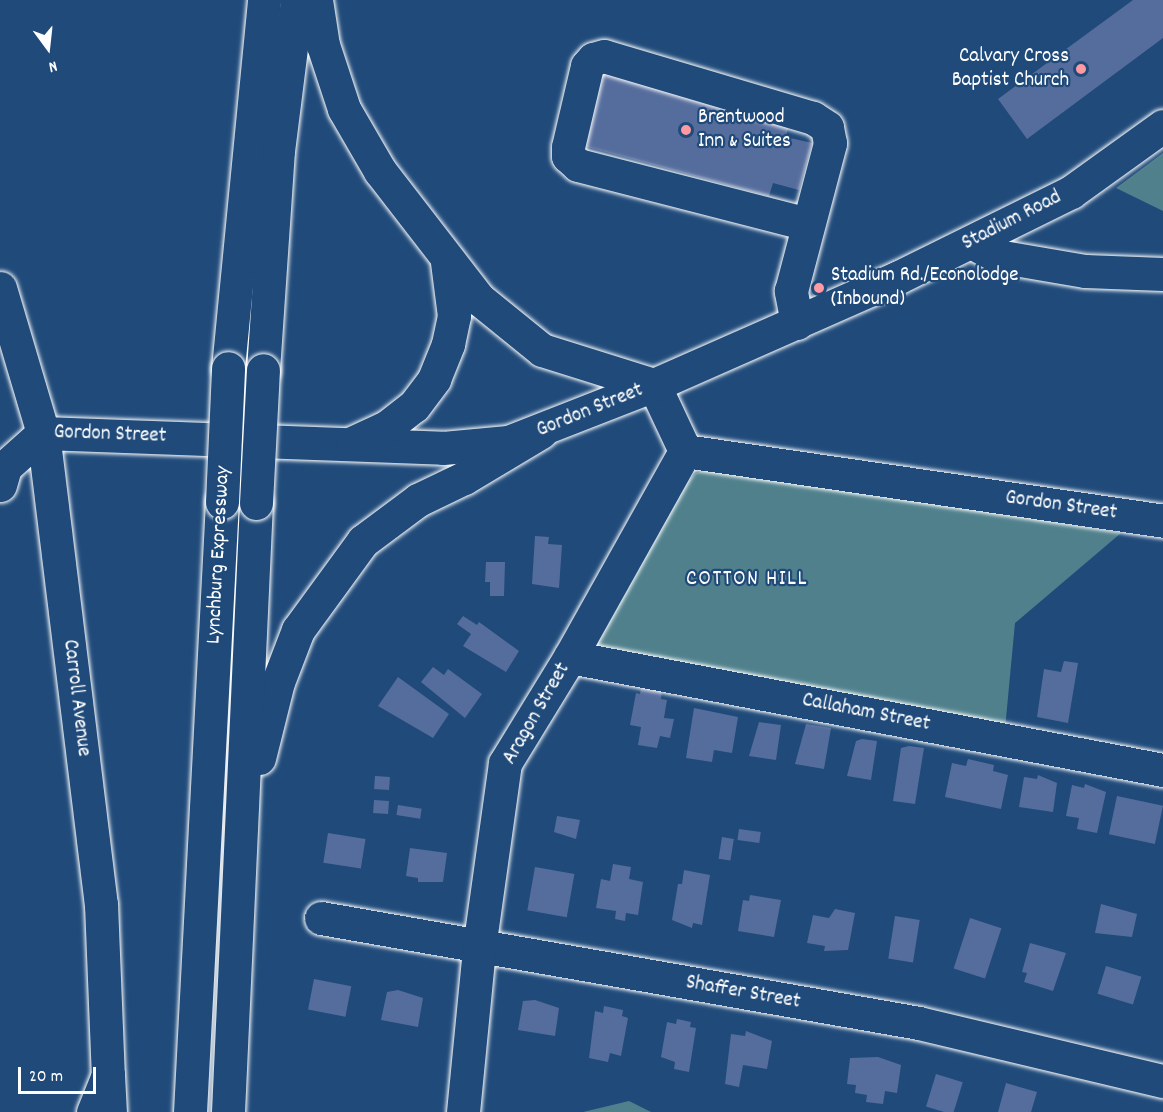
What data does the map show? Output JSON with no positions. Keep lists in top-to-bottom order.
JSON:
{
  "streets": {
    "main road": [
      "Stadium Road",
      "Gordon Street",
      "Lynchburg Expressway",
      "Carroll Avenue",
      "Callaham Street",
      "Aragon Street",
      "Shaffer Street"
    ]
  },
  "crossings": [
    ["Stadium Road", "Gordon Street"],
    ["Gordon Street", "Carroll Avenue"],
    ["Gordon Street", "Aragon Street"],
    ["Callaham Street", "Aragon Street"],
    ["Aragon Street", "Shaffer Street"]
  ],
  "districts": ["COTTON HILL"],
  "places": ["Calvary Cross Baptist Church", "Brentwood Inn & Suites", "Stadium Rd./Econolodge (Inbound)"],
  "scale_bar": "20 m",
  "north": "bottom"
}
